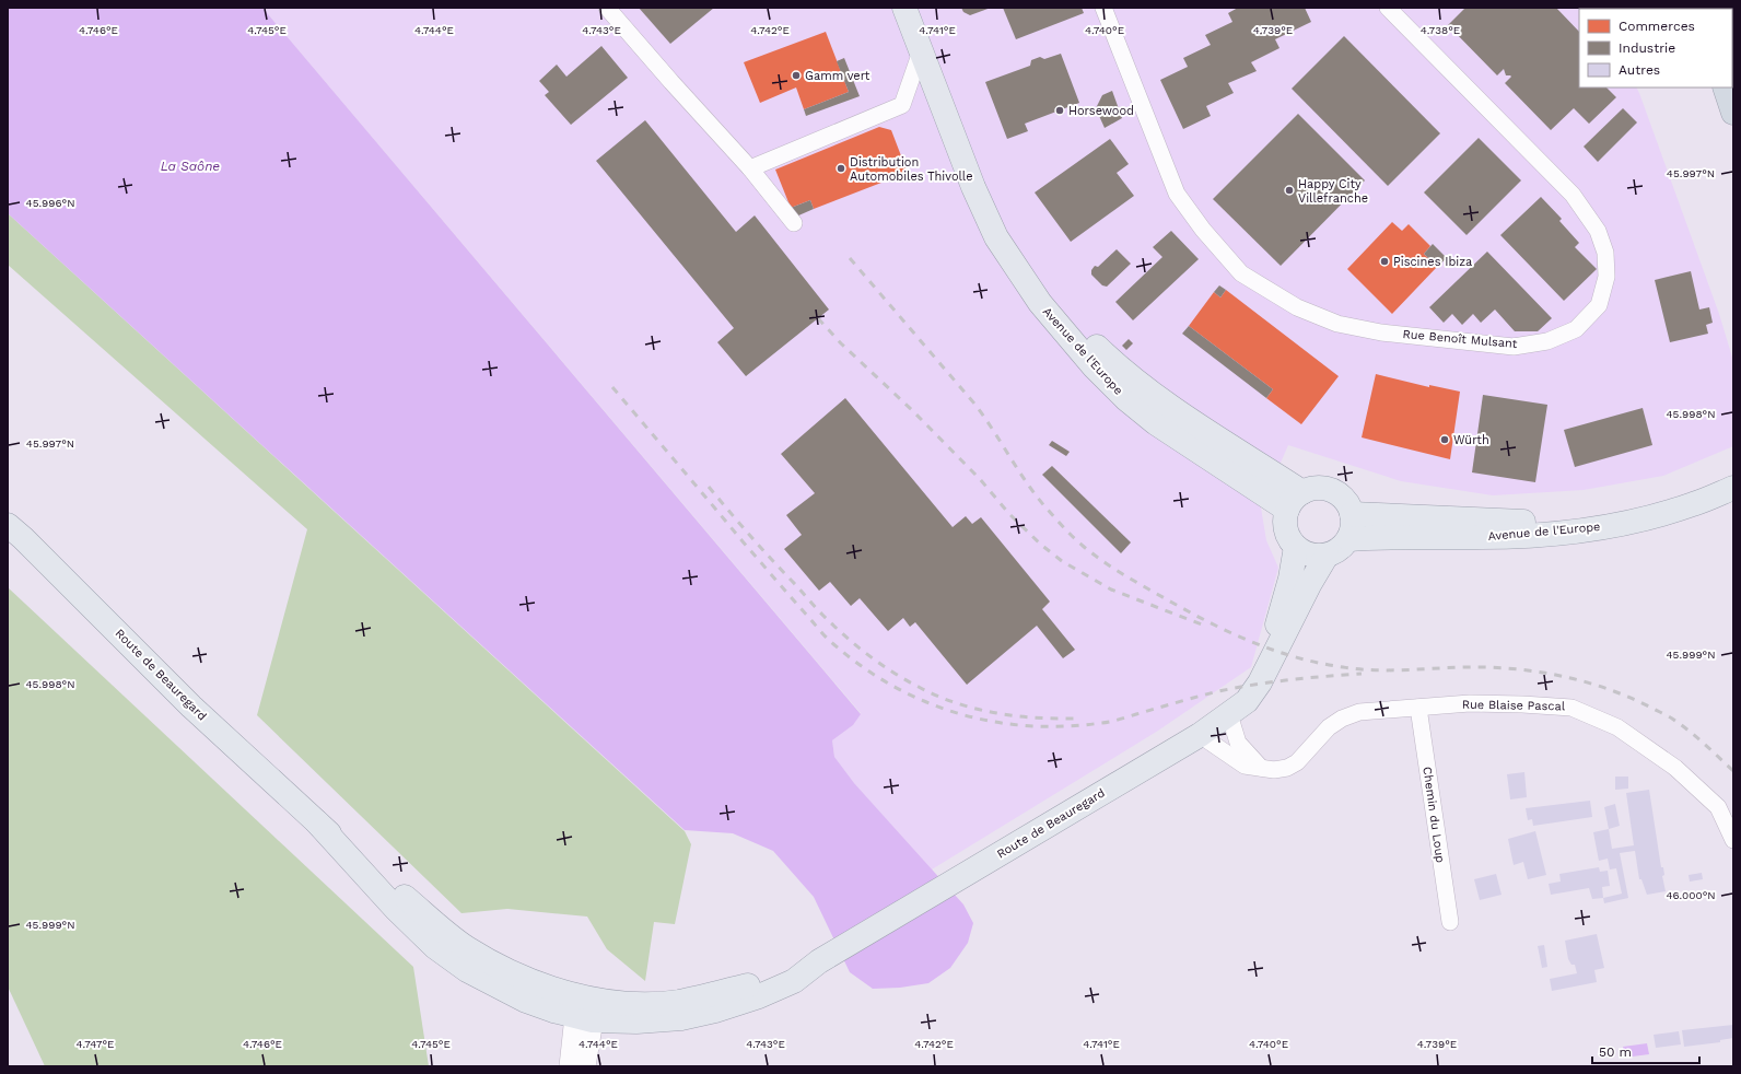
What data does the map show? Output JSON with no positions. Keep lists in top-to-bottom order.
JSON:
{
  "streets": {
    "main road": ["Avenue de l'Europe", "Route de Beauregard"],
    "street": ["Rue Benoît Mulsant", "Rue Blaise Pascal", "Chemin du Loup"]
  },
  "crossings": [
    ["Avenue de l'Europe", "Route de Beauregard"],
    ["Route de Beauregard", "Rue Blaise Pascal"],
    ["Rue Blaise Pascal", "Chemin du Loup"]
  ],
  "water": ["La Saône"],
  "places": [
    "Gamm vert",
    "Horsewood",
    "Distribution Automobiles Thivolle",
    "Happy City Villefranche",
    "Piscines Ibiza",
    "Würth"
  ],
  "legend": ["Commerces", "Industrie", "Autres"],
  "scale_bar": "50 m",
  "coordinates": [
    "4.738°E",
    "4.746°E",
    "4.745°E",
    "4.744°E",
    "4.743°E",
    "4.742°E",
    "4.741°E",
    "4.740°E",
    "4.739°E",
    "45.997°N",
    "45.996°N",
    "45.998°N",
    "45.999°N",
    "46.000°N",
    "4.747°E"
  ]
}
